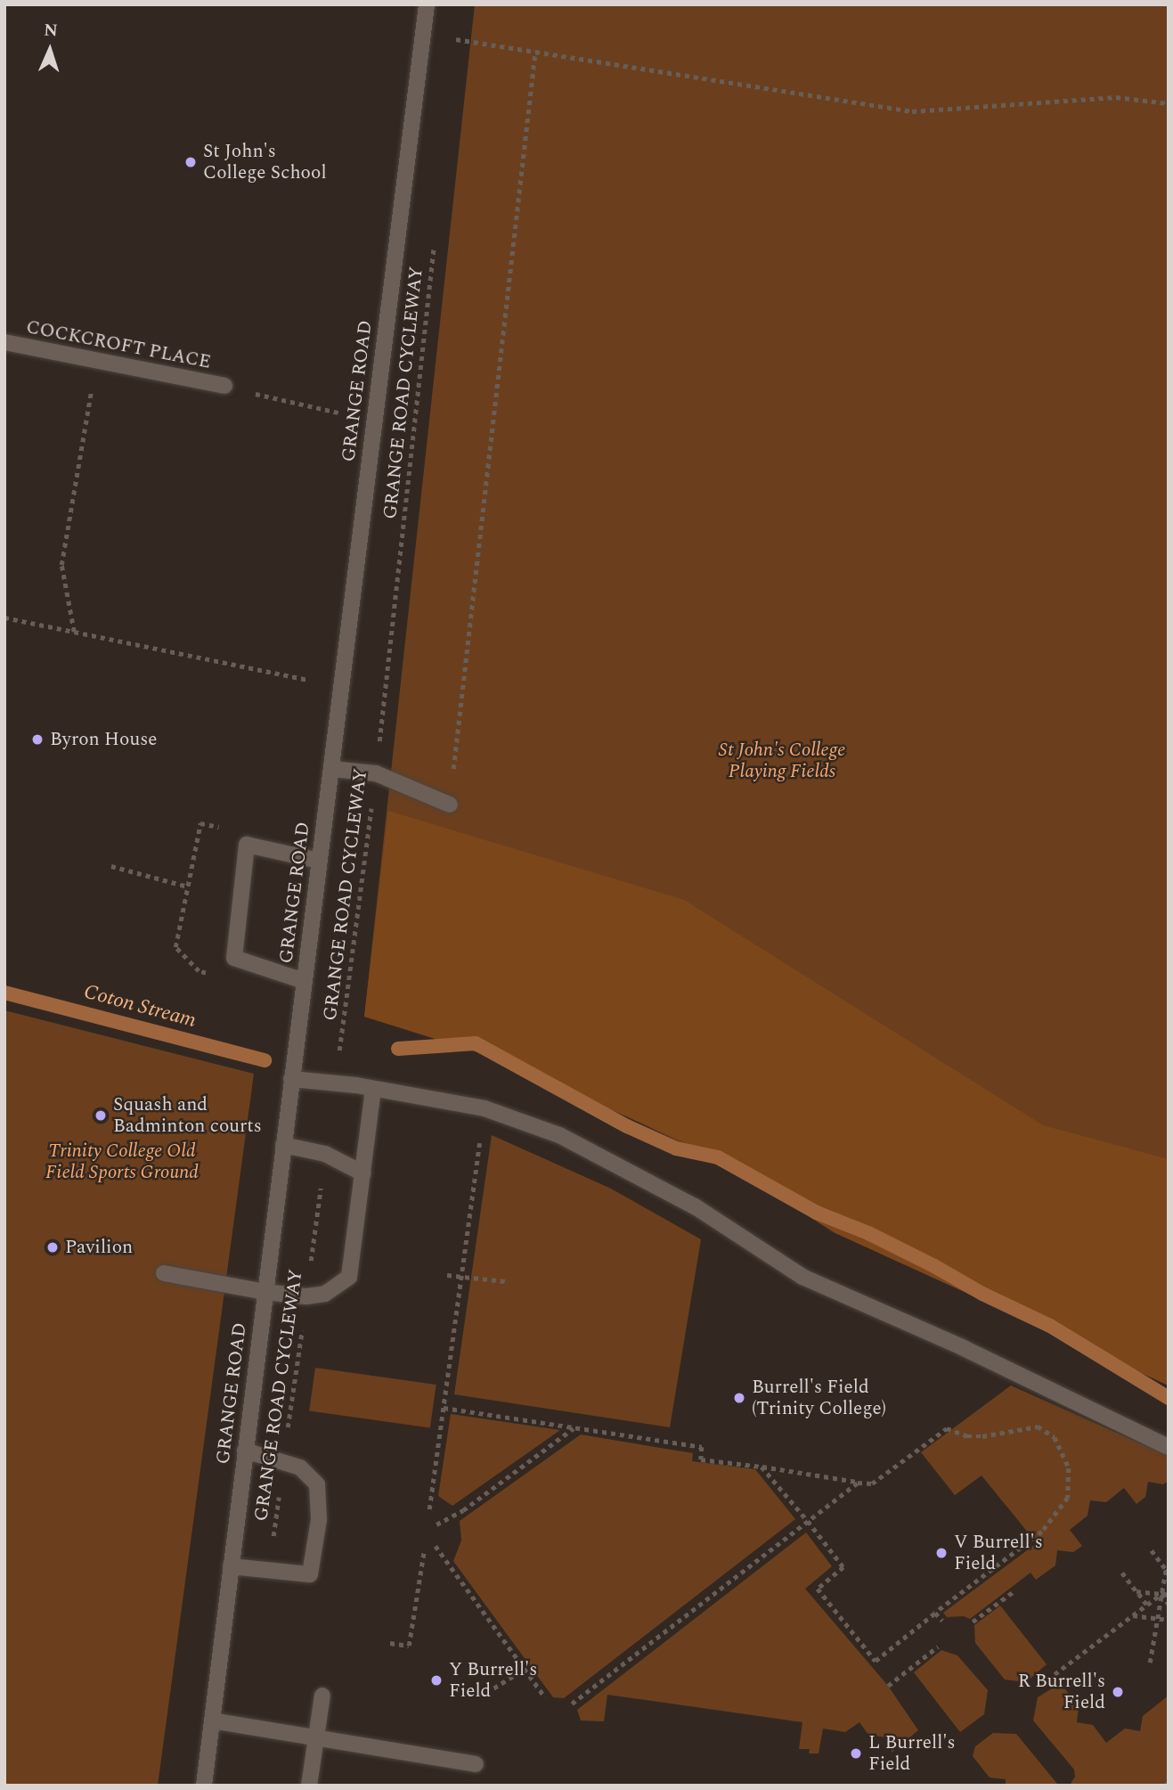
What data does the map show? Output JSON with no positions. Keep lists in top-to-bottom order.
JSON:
{
  "streets": {
    "street": ["COCKCROFT PLACE", "GRANGE ROAD"],
    "path": ["GRANGE ROAD CYCLEWAY"]
  },
  "water": ["Coton Stream"],
  "parks": ["St John's College Playing Fields", "Trinity College Old Field Sports Ground"],
  "places": [
    "St John's College School",
    "Byron House",
    "Squash and Badminton courts",
    "Pavilion",
    "Burrell's Field (Trinity College)",
    "V Burrell's Field",
    "Y Burrell's Field",
    "R Burrell's Field",
    "L Burrell's Field"
  ],
  "north": "top"
}
